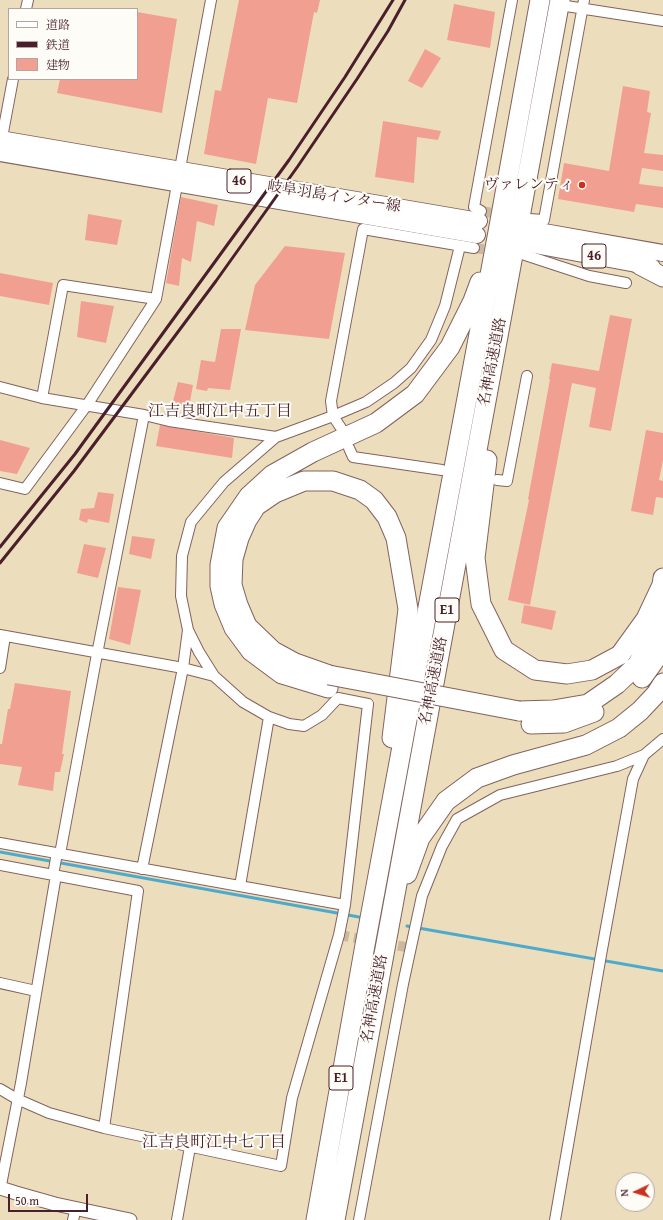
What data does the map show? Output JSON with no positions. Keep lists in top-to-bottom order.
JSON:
{
  "streets": {
    "highway": ["名神高速道路", "E1"],
    "main road": ["46", "岐阜羽島インター線"]
  },
  "crossings": [
    ["46", "名神高速道路"]
  ],
  "districts": ["江吉良町江中五丁目", "江吉良町江中七丁目"],
  "places": ["ヴァレンティ"],
  "legend": ["道路", "鉄道", "建物"],
  "scale_bar": "50 m",
  "north": "left"
}
